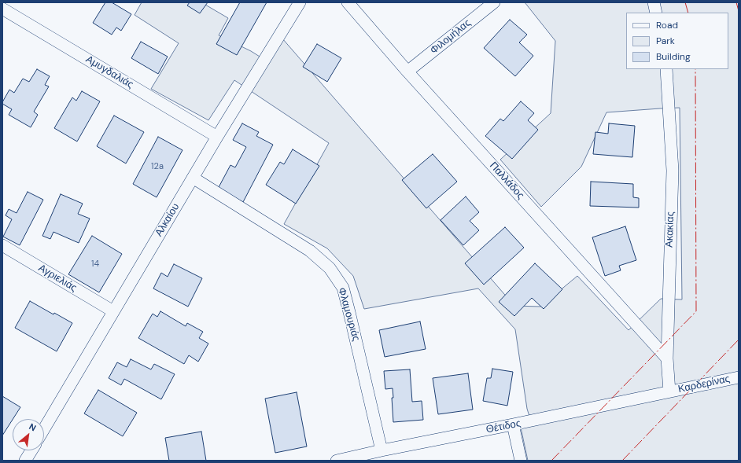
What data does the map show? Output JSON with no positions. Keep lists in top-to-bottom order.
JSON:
{
  "streets": {
    "street": [
      "Φιλομήλας",
      "Αμυγδαλιάς",
      "Παλλάδος",
      "Αλκαίου",
      "Ακακίας",
      "Αγριελιάς",
      "Φλαμουριάς",
      "Καρδερίνας",
      "Θέτιδος"
    ]
  },
  "crossings": [
    ["Φιλομήλας", "Παλλάδος"],
    ["Αμυγδαλιάς", "Αλκαίου"],
    ["Παλλάδος", "Ακακίας"],
    ["Αλκαίου", "Αγριελιάς"],
    ["Αλκαίου", "Φλαμουριάς"],
    ["Ακακίας", "Καρδερίνας"],
    ["Ακακίας", "Θέτιδος"],
    ["Φλαμουριάς", "Θέτιδος"],
    ["Καρδερίνας", "Θέτιδος"]
  ],
  "house_numbers": ["12a", "14"],
  "legend": ["Road", "Park", "Building"],
  "north": "top right"
}
